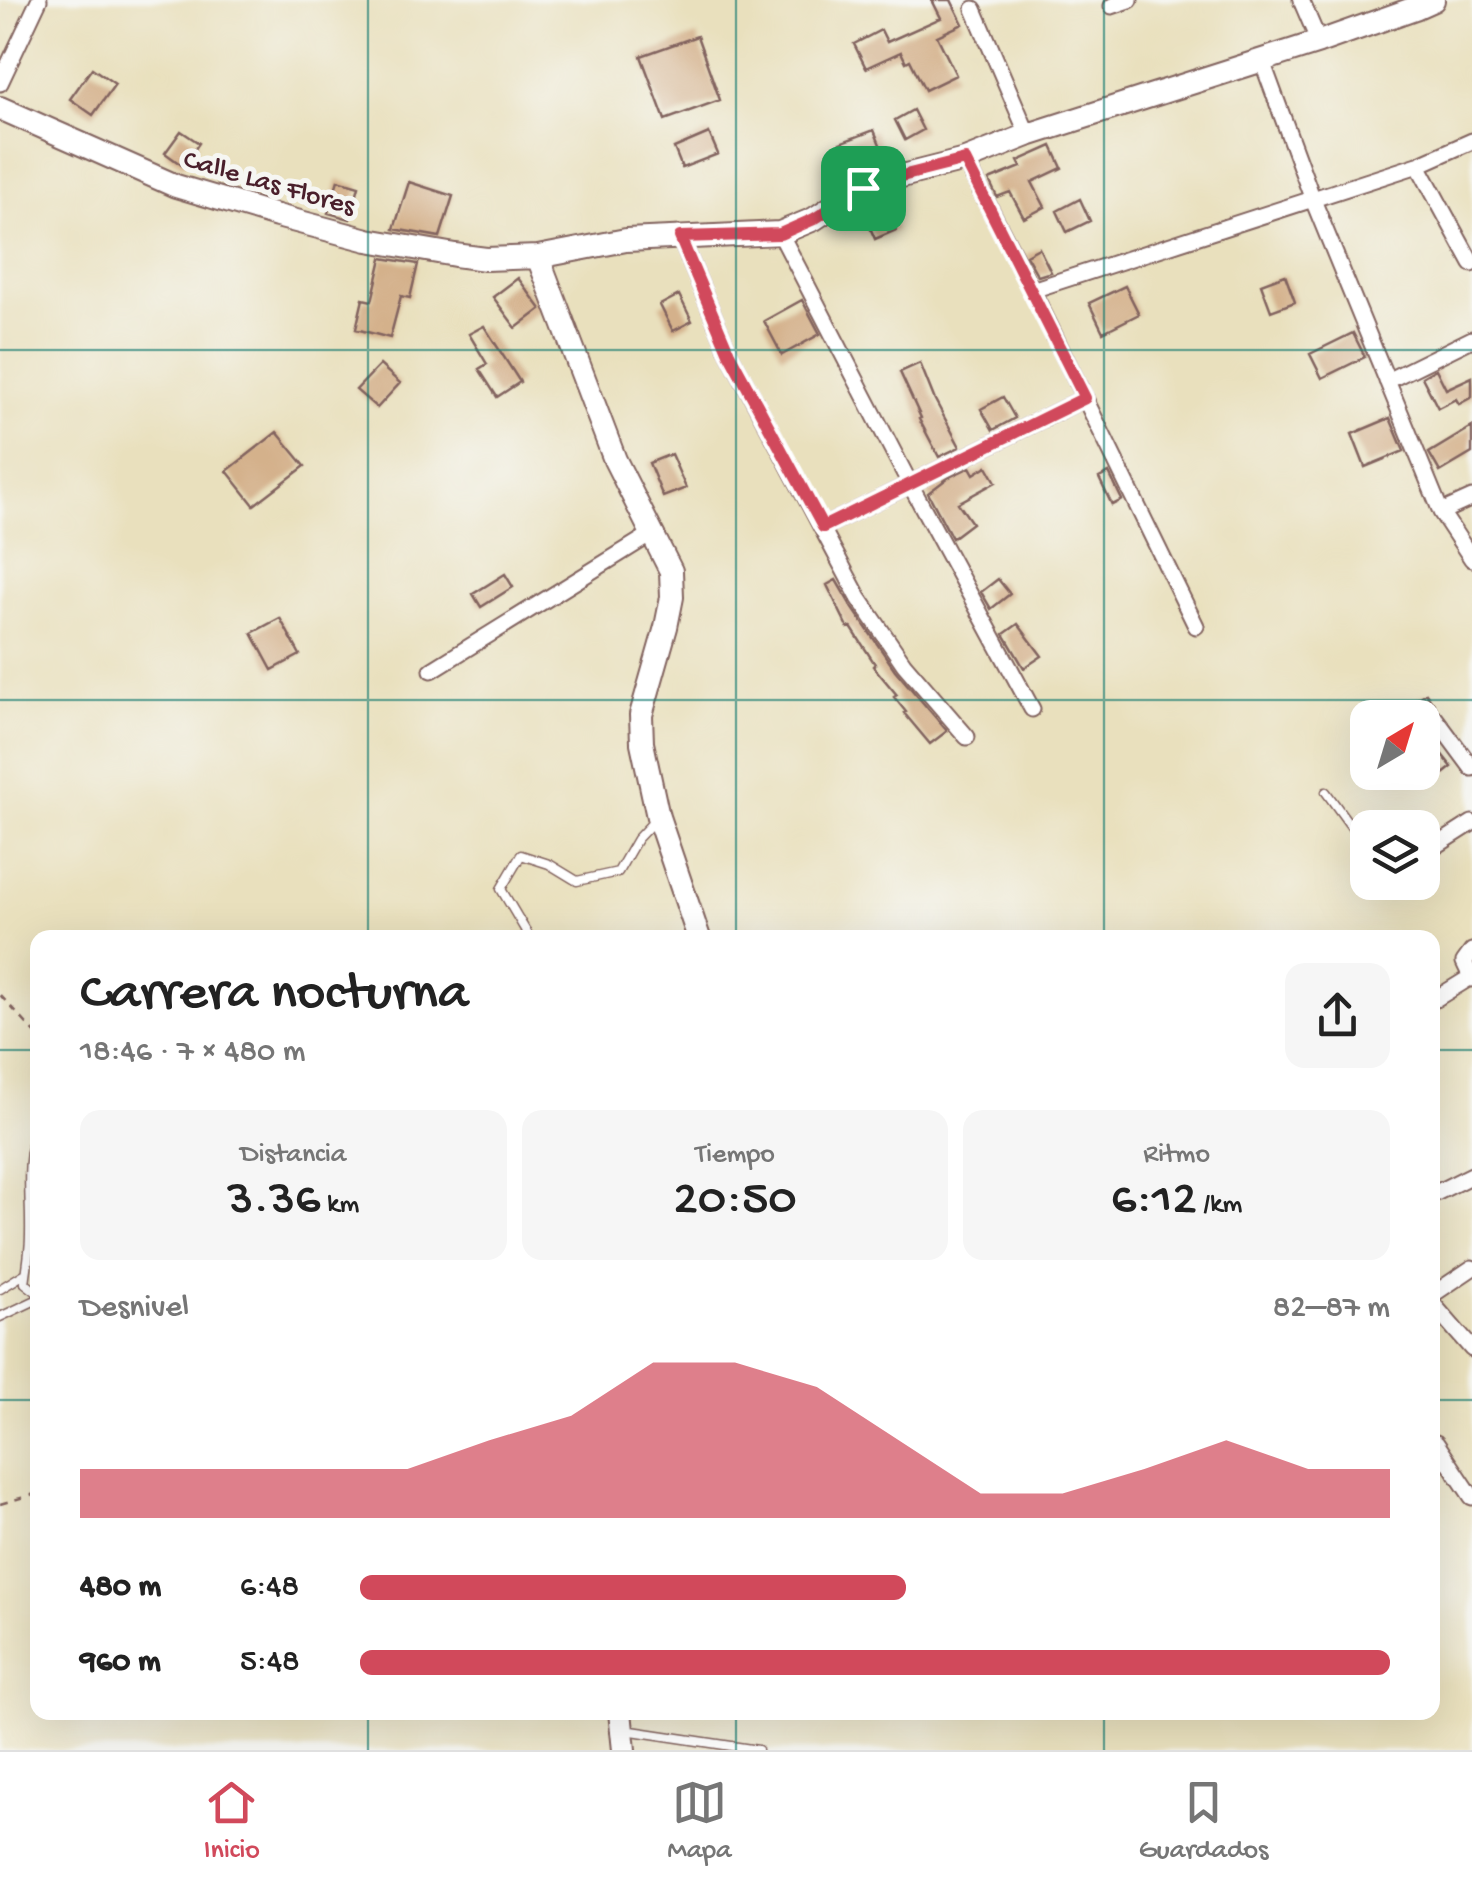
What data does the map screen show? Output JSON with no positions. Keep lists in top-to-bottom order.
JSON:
{
  "streets": {
    "street": ["Calle Las Flores"]
  },
  "north": "top right",
  "page": {
    "heading": ["Carrera nocturna", "18:46 · 7 × 480 m"],
    "stats": [
      ["Distancia", "3.36 km"],
      ["Tiempo", "20:50"],
      ["Ritmo", "6:12 /km"]
    ],
    "chart": ["Desnivel", "82–87 m"],
    "list": [
      {
        "name": "480 m",
        "note": "6:48"
      },
      {
        "name": "960 m",
        "note": "5:48"
      }
    ],
    "tabs": ["Inicio", "Mapa", "Guardados"]
  }
}
